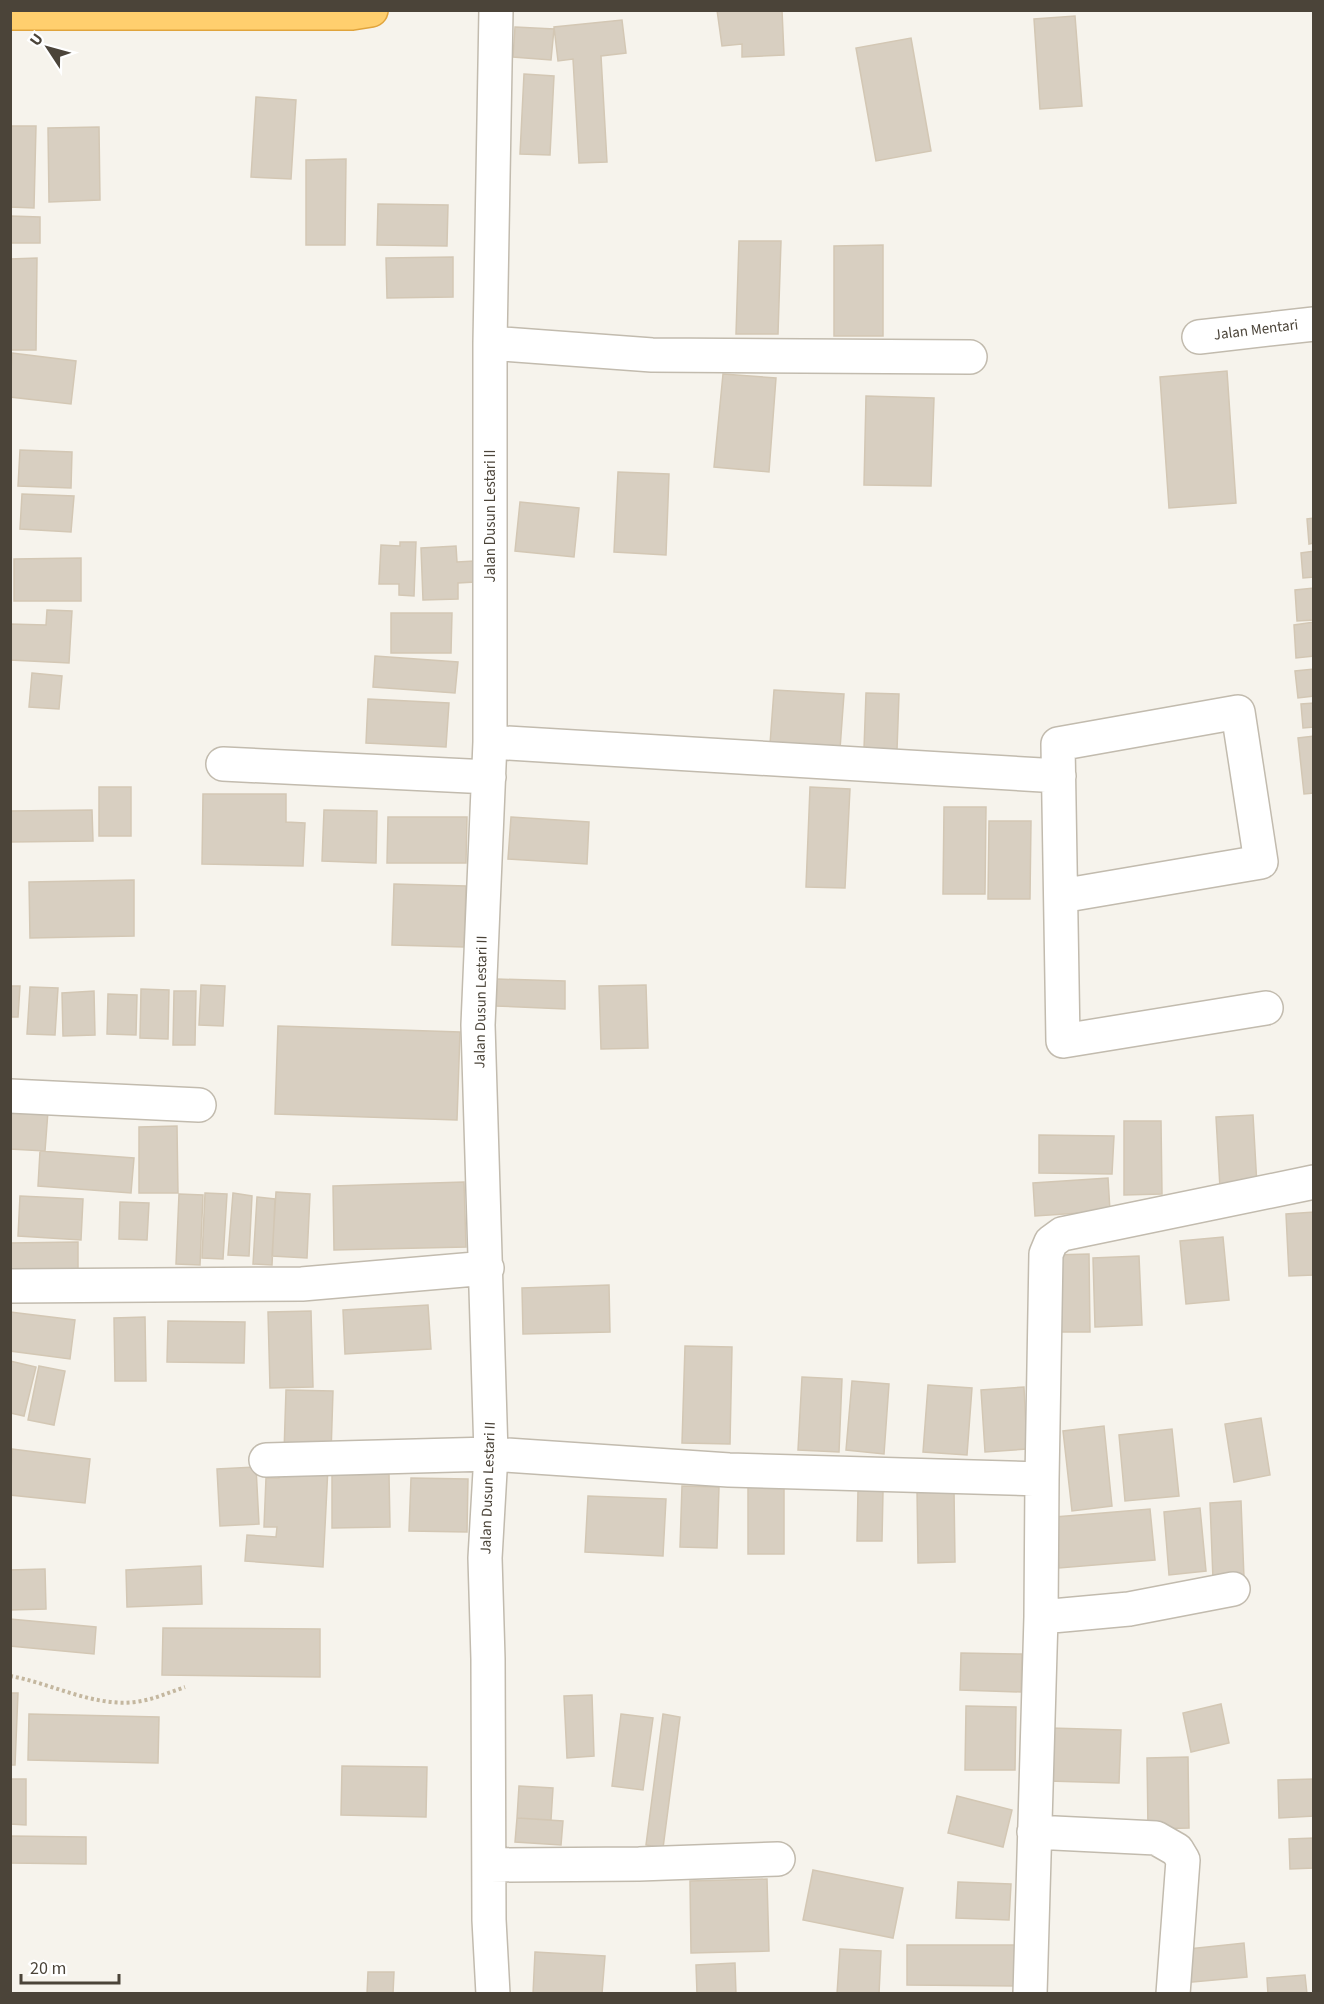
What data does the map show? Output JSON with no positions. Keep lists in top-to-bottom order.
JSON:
{
  "streets": {
    "street": ["Jalan Mentari", "Jalan Dusun Lestari II"]
  },
  "scale_bar": "20 m",
  "north": "top left"
}
